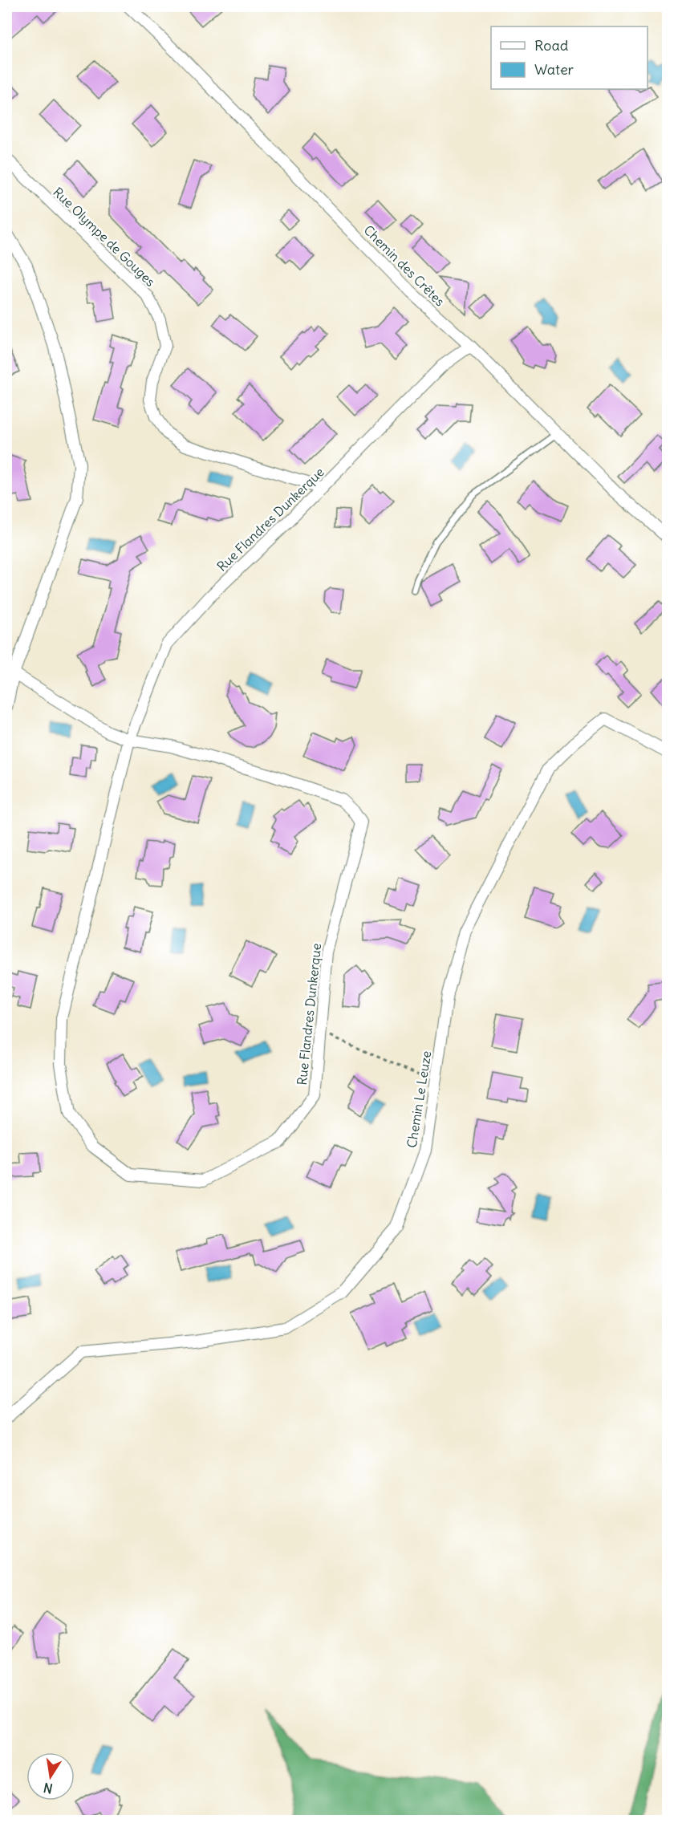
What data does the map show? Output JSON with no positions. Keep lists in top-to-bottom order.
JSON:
{
  "streets": {
    "street": [
      "Rue Olympe de Gouges",
      "Chemin des Crêtes",
      "Rue Flandres Dunkerque",
      "Chemin Le Leuze"
    ]
  },
  "crossings": [
    ["Rue Olympe de Gouges", "Rue Flandres Dunkerque"],
    ["Chemin des Crêtes", "Rue Flandres Dunkerque"]
  ],
  "legend": ["Road", "Water"],
  "north": "bottom"
}
